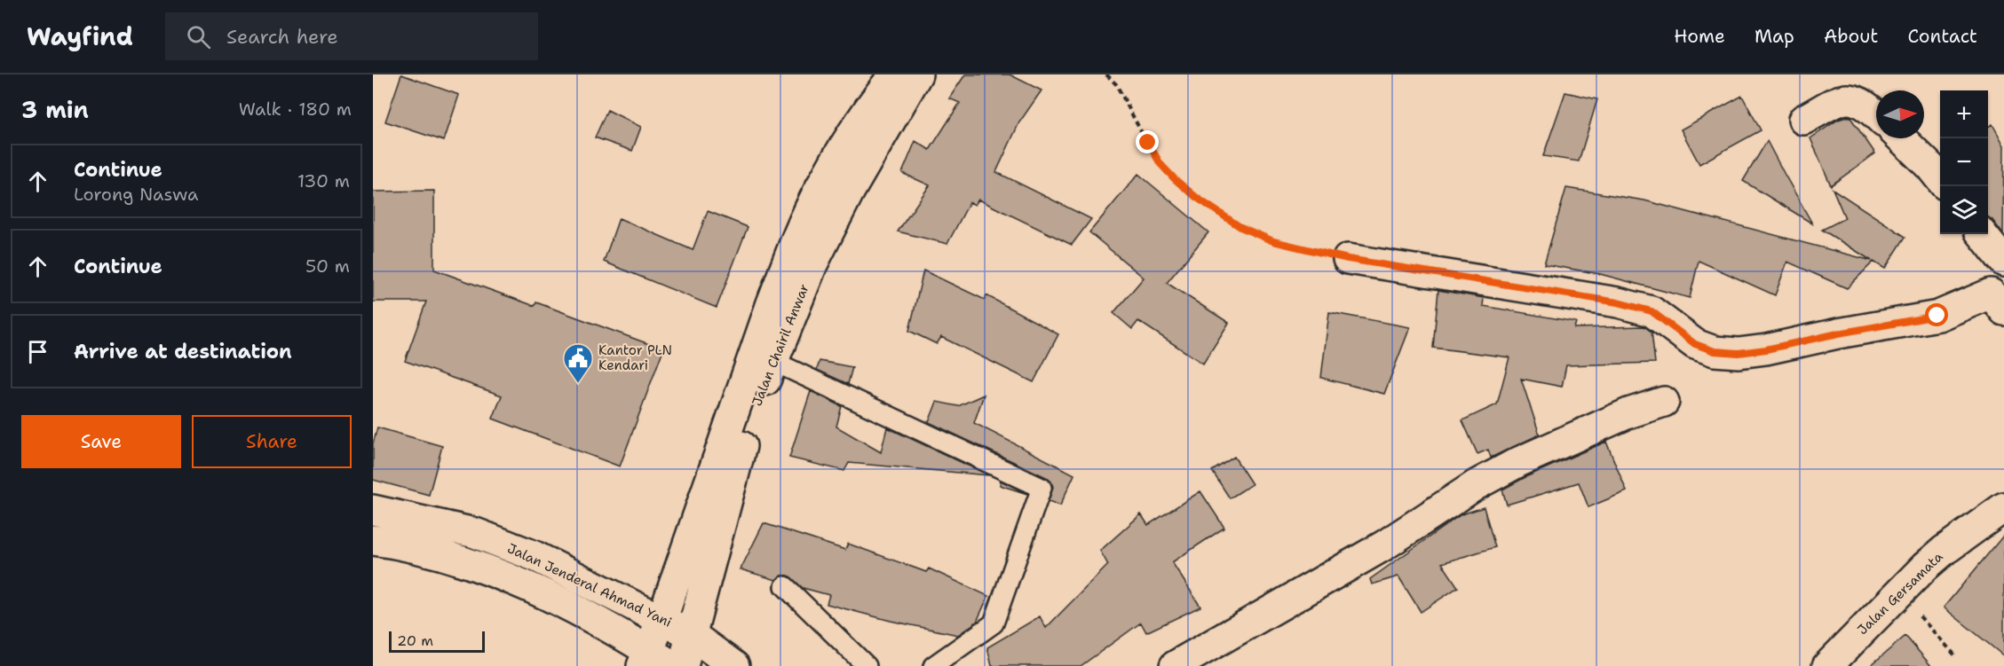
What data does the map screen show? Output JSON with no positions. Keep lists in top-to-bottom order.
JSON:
{
  "streets": {
    "main road": ["Jalan Chairil Anwar", "Jalan Jenderal Ahmad Yani", "Jalan Gersamata"]
  },
  "crossings": [
    ["Jalan Chairil Anwar", "Jalan Jenderal Ahmad Yani"]
  ],
  "places": {
    "public building": ["Kantor PLN Kendari"]
  },
  "scale_bar": "20 m",
  "north": "right",
  "page": {
    "header": "Wayfind",
    "search": "Search here",
    "nav": [
      "Home",
      "Map",
      "About",
      "Contact"
    ],
    "heading": ["3 min", "Walk · 180 m"],
    "map_buttons": ["+", "−"],
    "list": [
      ["Continue", "Lorong Naswa", "130 m"],
      ["Continue", "50 m"],
      "Arrive at destination"
    ],
    "buttons": ["Save", "Share"],
    "scale": "20 m"
  }
}
